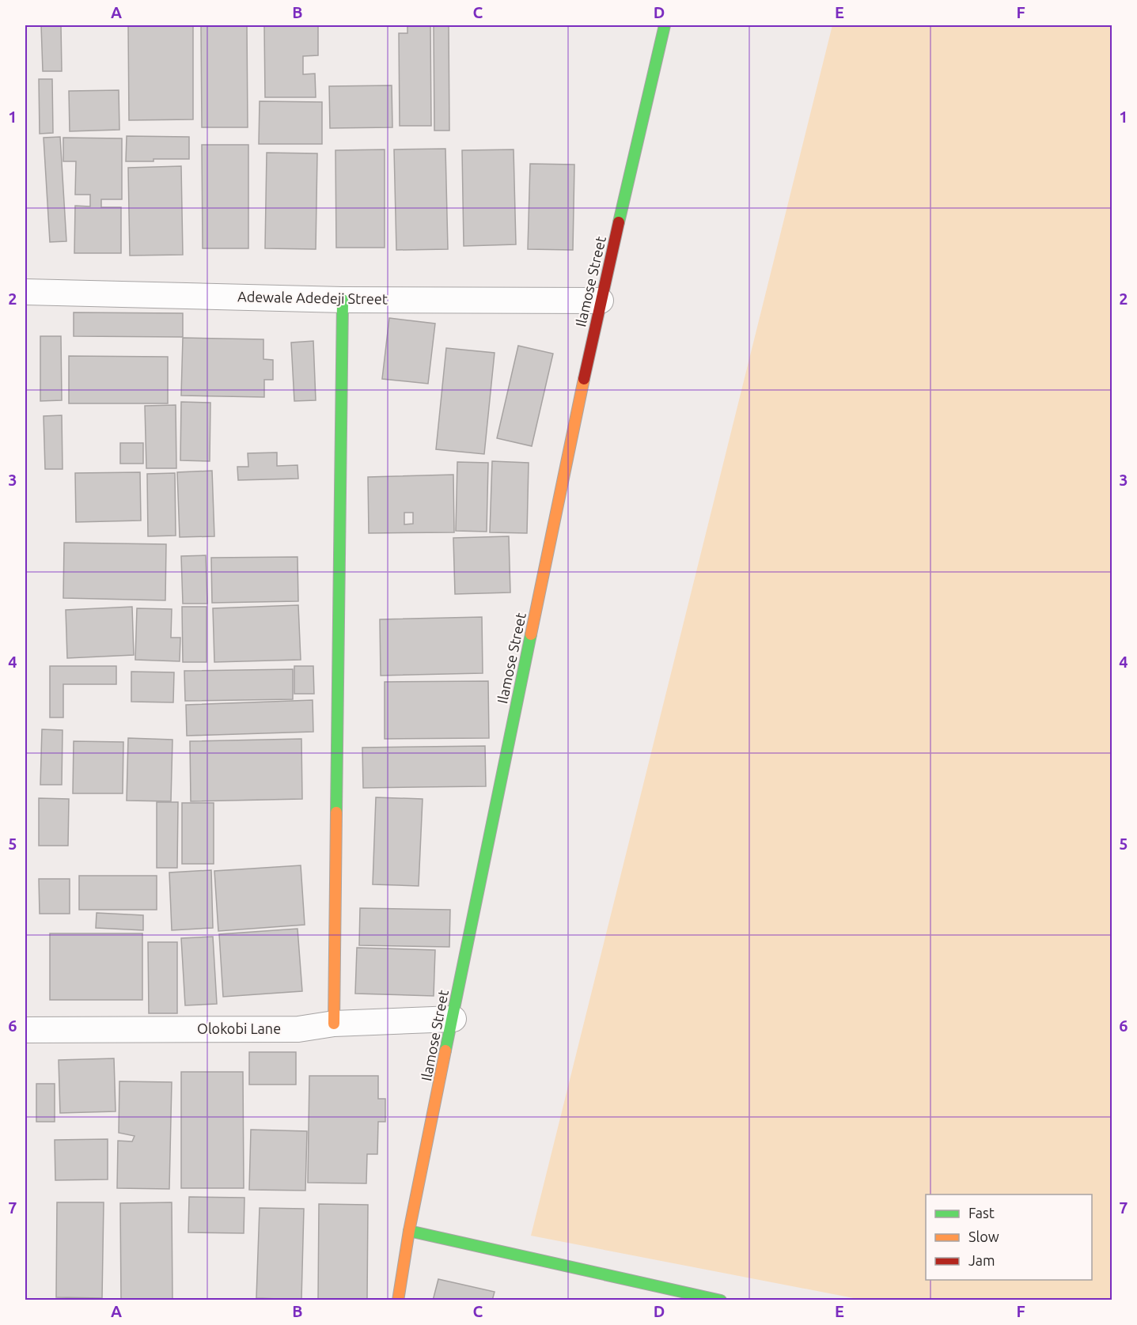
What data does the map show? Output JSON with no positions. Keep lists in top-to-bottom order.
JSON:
{
  "streets": {
    "street": ["Ilamose Street", "Adewale Adedeji Street", "Olokobi Lane"]
  },
  "crossings": [
    ["Ilamose Street", "Adewale Adedeji Street"],
    ["Ilamose Street", "Olokobi Lane"]
  ],
  "legend": ["Fast", "Slow", "Jam"],
  "grid": {
    "columns": [
      "A",
      "B",
      "C",
      "D",
      "E",
      "F"
    ],
    "rows": [
      "1",
      "2",
      "3",
      "4",
      "5",
      "6",
      "7"
    ]
  }
}
